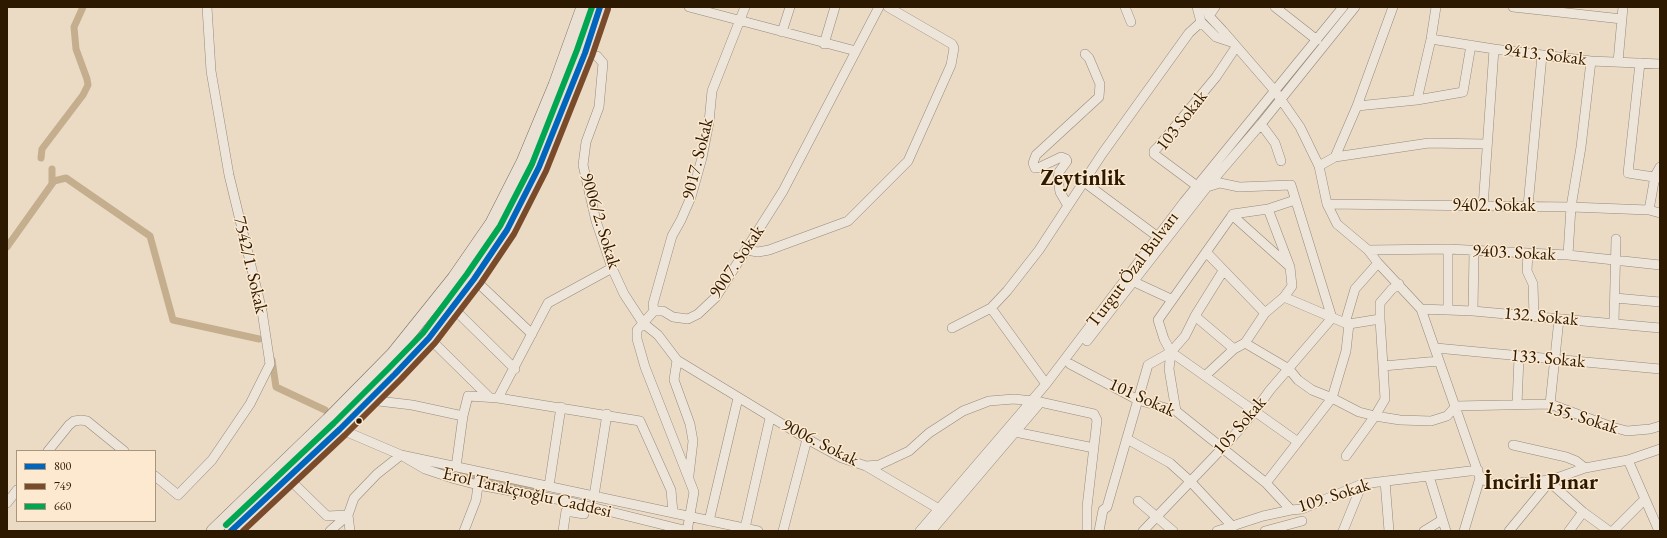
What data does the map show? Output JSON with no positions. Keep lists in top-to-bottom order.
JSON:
{
  "streets": {
    "street": [
      "9413. Sokak",
      "103 Sokak",
      "9017. Sokak",
      "9402. Sokak",
      "9006/2. Sokak",
      "9403. Sokak",
      "9007. Sokak",
      "7542/1. Sokak",
      "Turgut Özal Bulvarı",
      "132. Sokak",
      "133. Sokak",
      "101 Sokak",
      "135. Sokak",
      "105 Sokak",
      "9006. Sokak",
      "Erol Tarakçıoğlu Caddesi",
      "109. Sokak"
    ]
  },
  "crossings": [
    ["103 Sokak", "Turgut Özal Bulvarı"],
    ["9017. Sokak", "9007. Sokak"],
    ["9006/2. Sokak", "9006. Sokak"],
    ["Turgut Özal Bulvarı", "101 Sokak"],
    ["Turgut Özal Bulvarı", "9006. Sokak"],
    ["101 Sokak", "105 Sokak"],
    ["101 Sokak", "109. Sokak"]
  ],
  "districts": ["Zeytinlik", "İncirli Pınar"],
  "lines": ["transit line 800", "transit line 660", "transit line 749"],
  "legend": ["800", "749", "660"]
}
